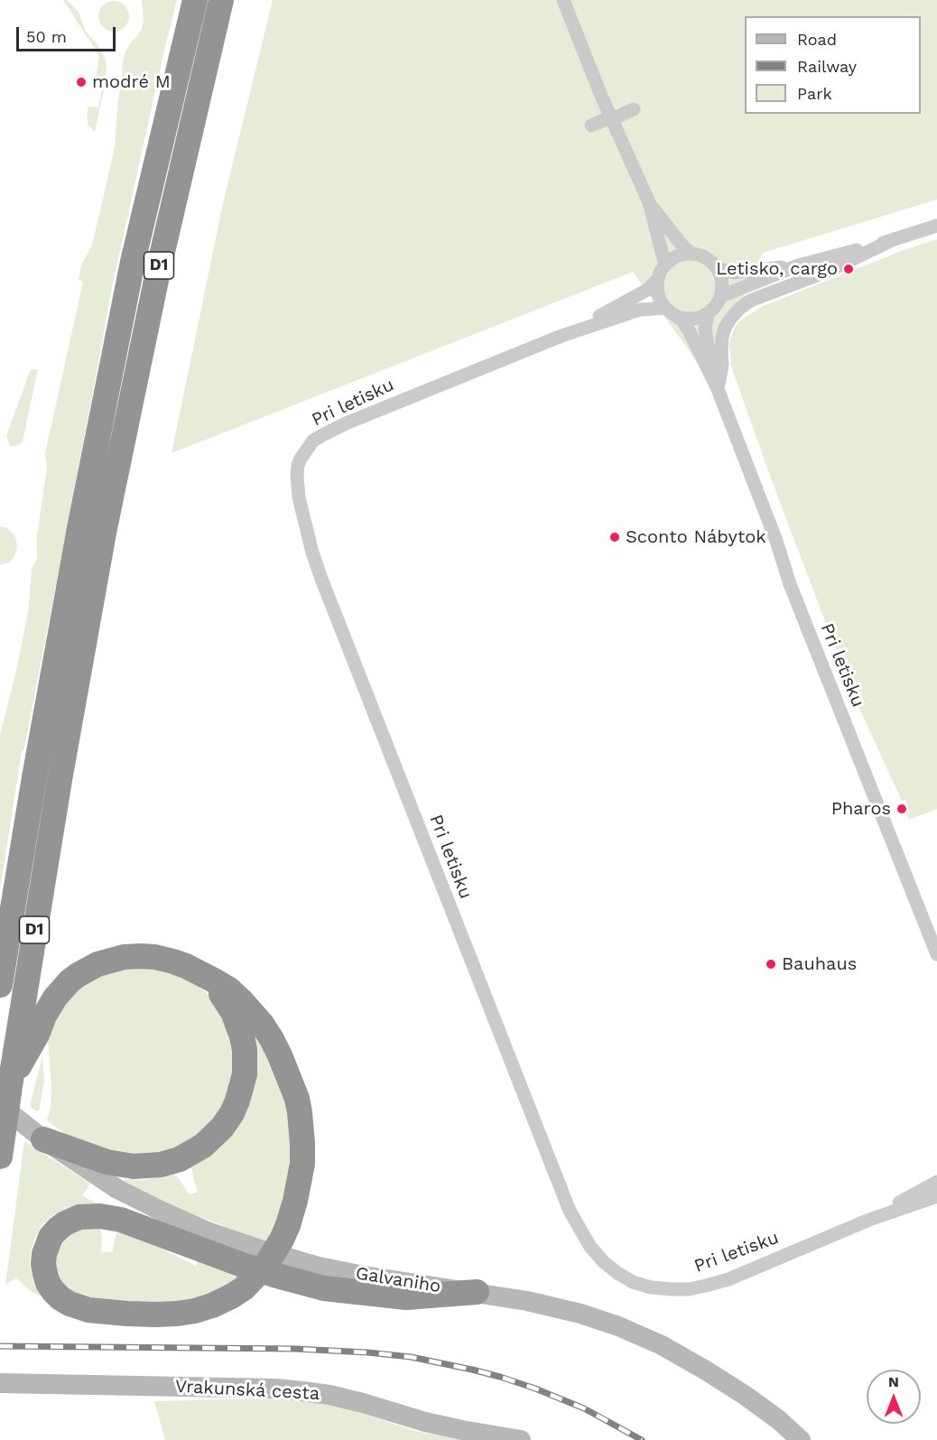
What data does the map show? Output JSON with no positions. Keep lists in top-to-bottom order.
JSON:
{
  "streets": {
    "highway": ["D1"],
    "main road": ["Galvaniho", "Vrakunská cesta"],
    "street": ["Pri letisku"]
  },
  "places": [
    "modré M",
    "Letisko, cargo",
    "Sconto Nábytok",
    "Pharos",
    "Bauhaus"
  ],
  "legend": ["Road", "Railway", "Park"],
  "scale_bar": "50 m",
  "north": "top"
}
